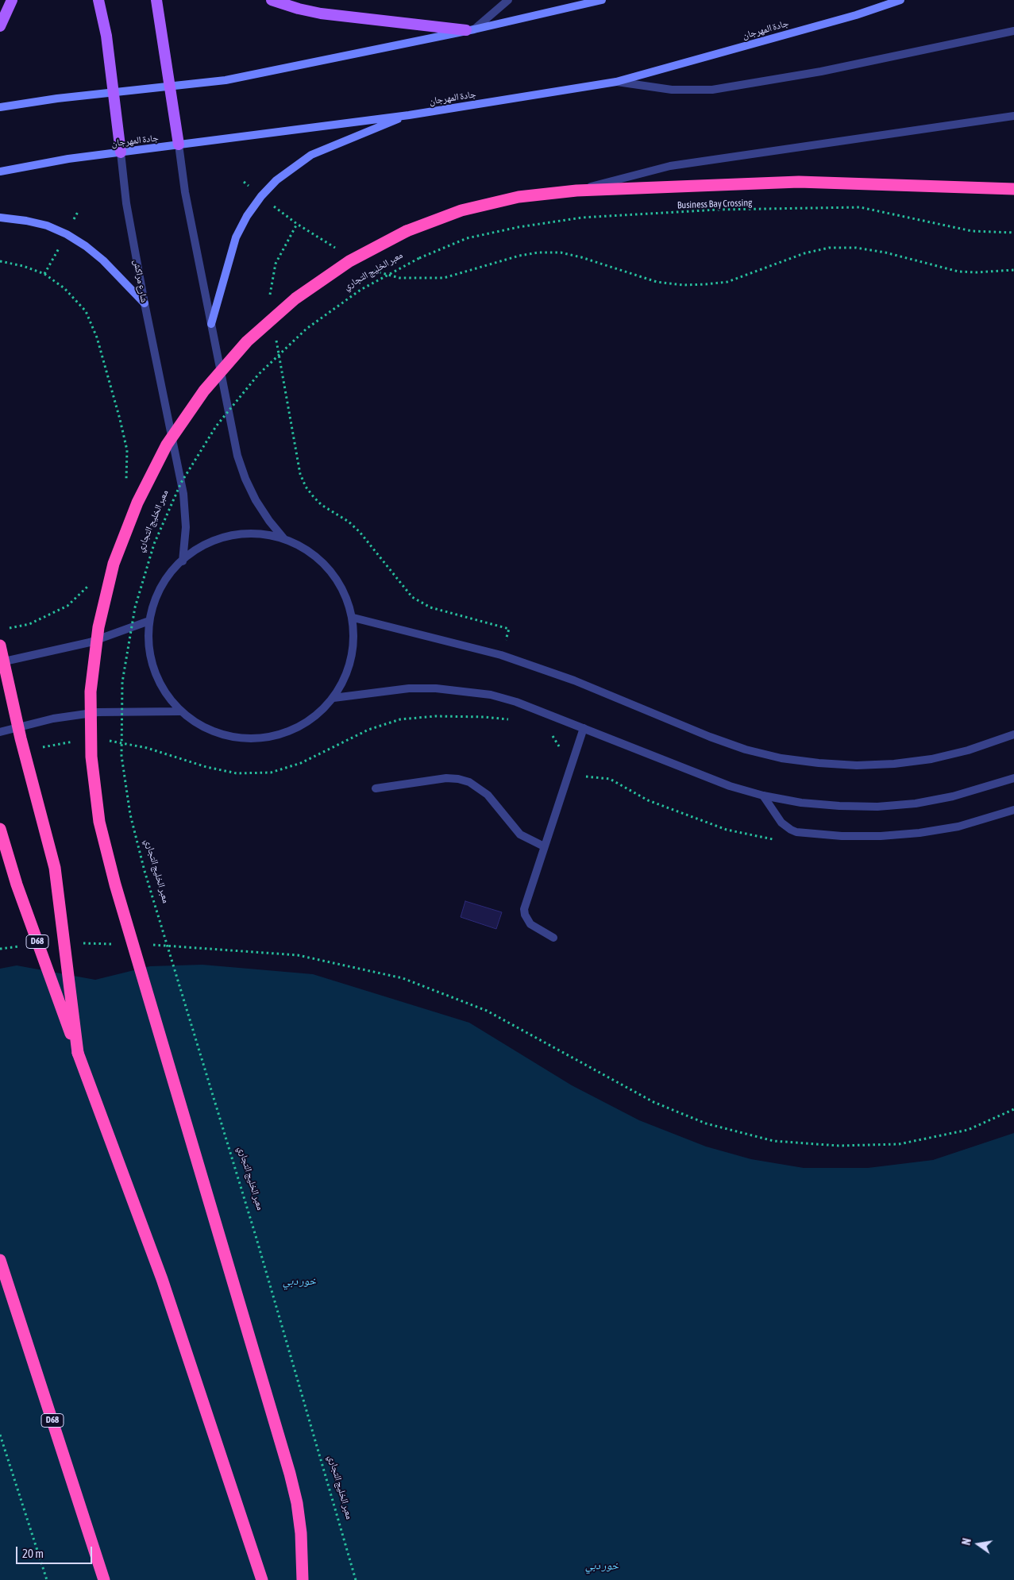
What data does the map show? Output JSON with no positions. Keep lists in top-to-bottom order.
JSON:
{
  "streets": {
    "highway": ["D68"],
    "main road": ["جادة المهرجان", "شارع مراكش"],
    "path": ["Business Bay Crossing", "معبر الخليج التجاري"]
  },
  "crossings": [
    ["جادة المهرجان", "شارع مراكش"],
    ["Business Bay Crossing", "معبر الخليج التجاري"]
  ],
  "water": ["خور دبي"],
  "scale_bar": "20 m",
  "north": "left"
}
